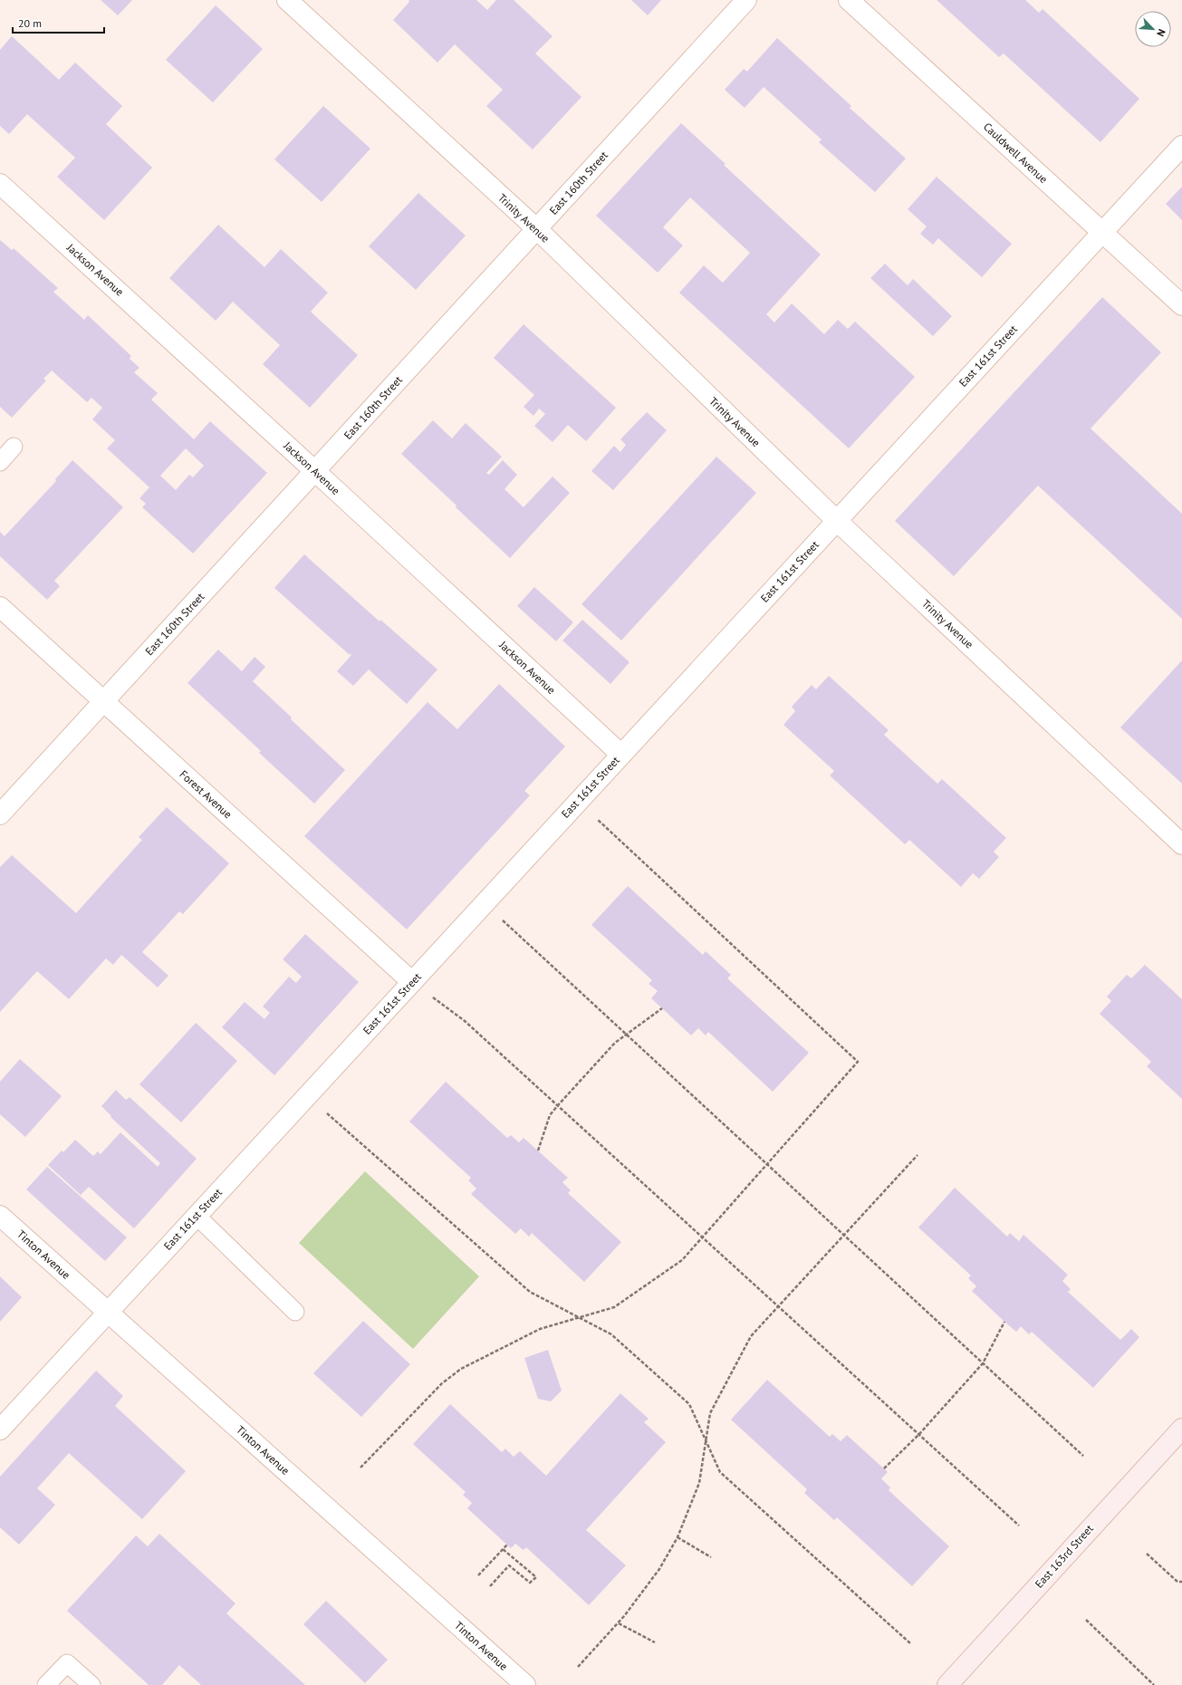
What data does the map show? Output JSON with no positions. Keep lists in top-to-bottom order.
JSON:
{
  "streets": {
    "main road": ["East 163rd Street"],
    "street": [
      "Cauldwell Avenue",
      "East 160th Street",
      "Trinity Avenue",
      "Jackson Avenue",
      "East 161st Street",
      "Forest Avenue",
      "Tinton Avenue"
    ]
  },
  "crossings": [
    ["Cauldwell Avenue", "East 161st Street"],
    ["East 160th Street", "Trinity Avenue"],
    ["East 160th Street", "Jackson Avenue"],
    ["East 160th Street", "Forest Avenue"],
    ["Trinity Avenue", "East 161st Street"],
    ["Jackson Avenue", "East 161st Street"],
    ["East 161st Street", "Forest Avenue"],
    ["East 161st Street", "Tinton Avenue"]
  ],
  "scale_bar": "20 m",
  "north": "bottom right"
}
